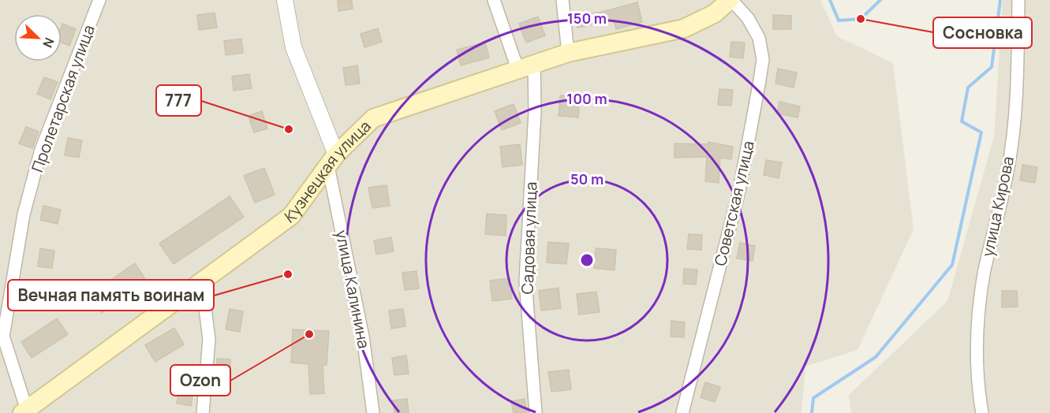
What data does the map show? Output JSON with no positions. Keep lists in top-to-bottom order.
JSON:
{
  "streets": {
    "main road": ["Кузнецкая улица"],
    "street": [
      "Пролетарская улица",
      "Советская улица",
      "улица Кирова",
      "Садовая улица",
      "улица Калинина"
    ]
  },
  "crossings": [
    ["Пролетарская улица", "Кузнецкая улица"],
    ["Кузнецкая улица", "Советская улица"],
    ["Кузнецкая улица", "Садовая улица"],
    ["Кузнецкая улица", "улица Калинина"]
  ],
  "places": [
    "Сосновка",
    "777",
    "Вечная память воинам",
    "Ozon"
  ],
  "north": "bottom right",
  "rings": ["150 m", "100 m", "50 m"]
}
